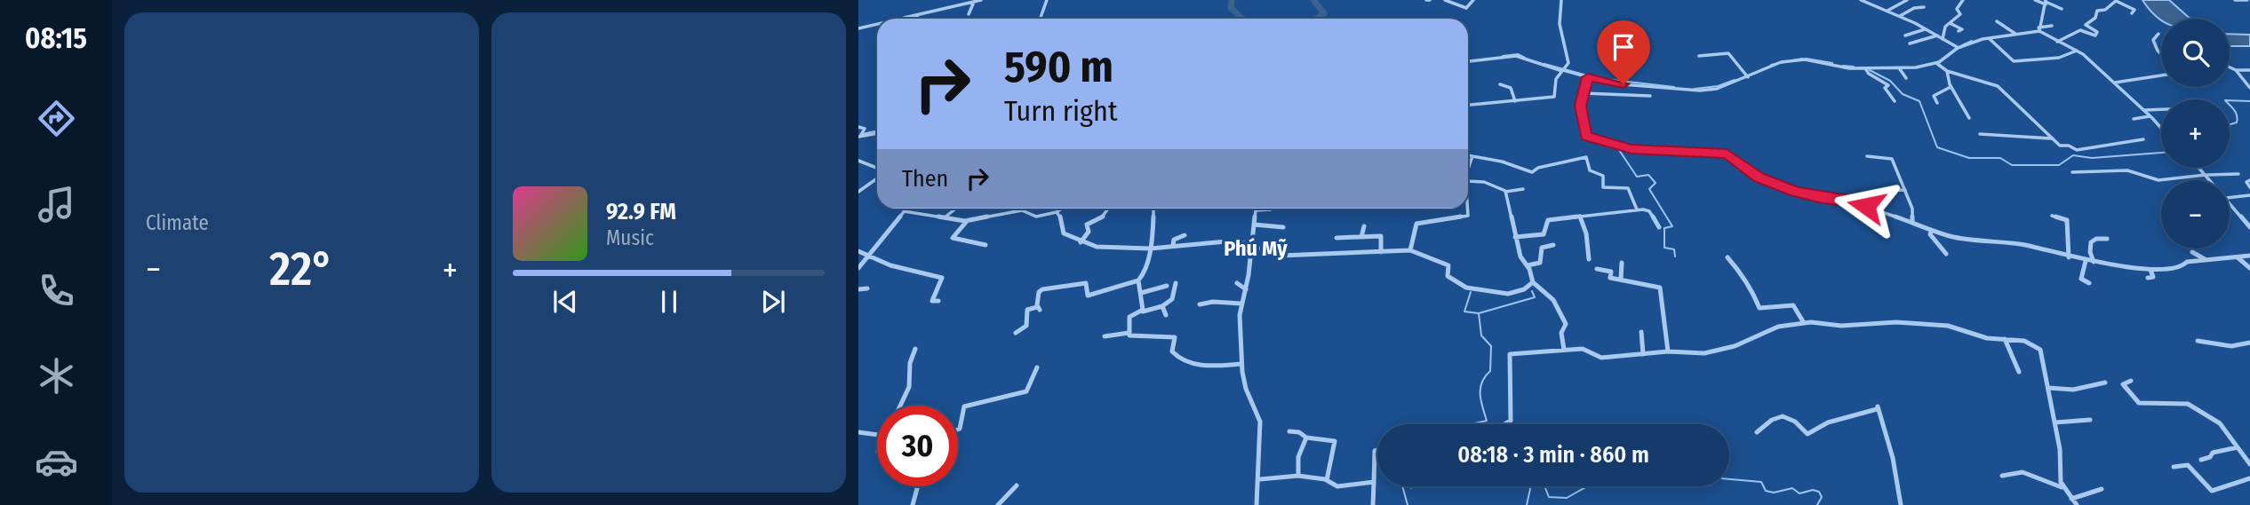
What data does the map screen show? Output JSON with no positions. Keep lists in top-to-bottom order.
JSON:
{
  "districts": ["Phú Mỹ"],
  "page": {
    "tabs": "08:15",
    "tile": "Climate",
    "map_buttons": ["+", "−"],
    "turn": ["590 m", "Turn right"],
    "then": "Then",
    "song": ["92.9 FM", "Music"],
    "heat": ["−", "22°", "+"],
    "limit": "30",
    "trip": "08:18 · 3 min · 860 m"
  }
}
